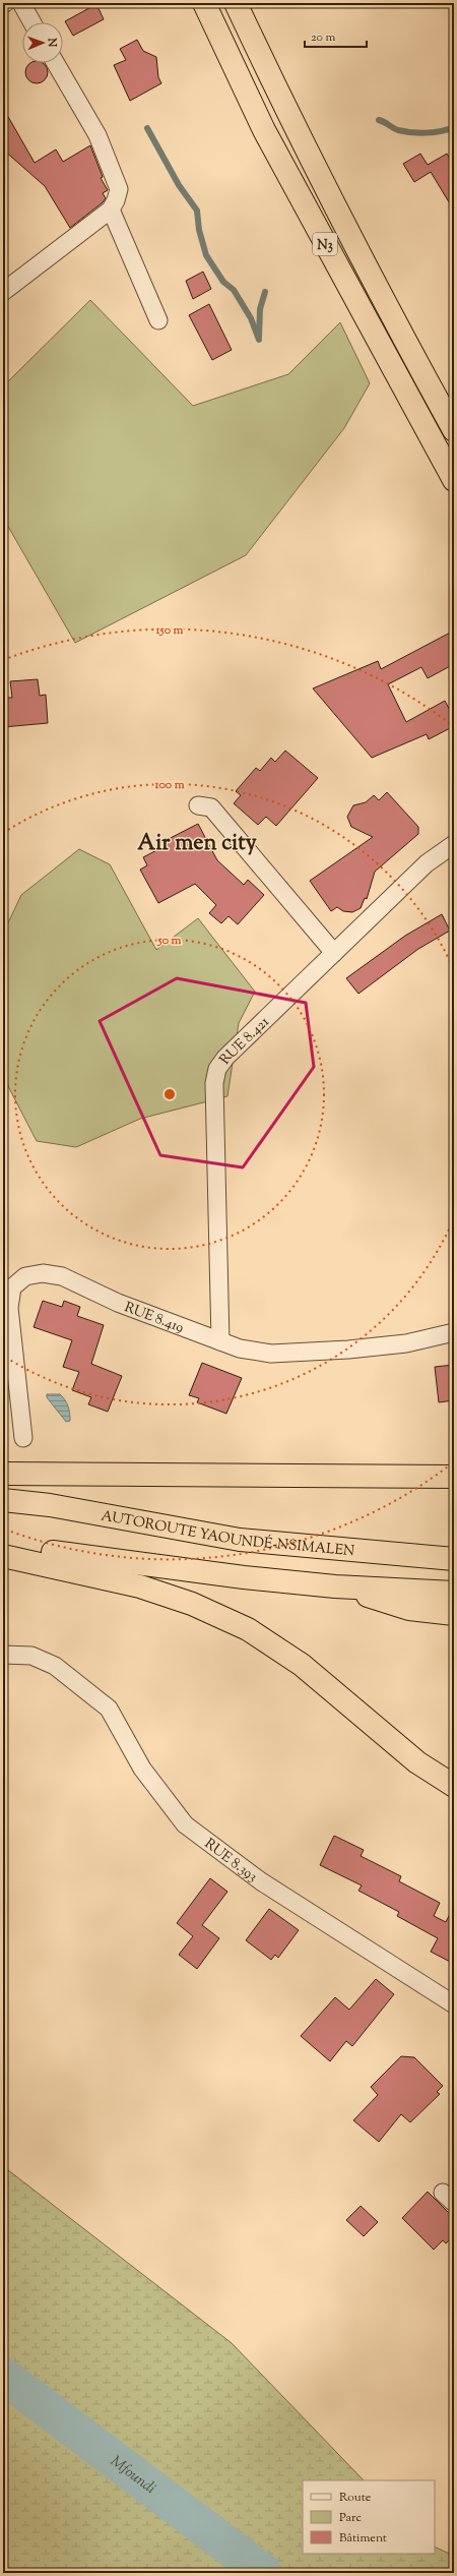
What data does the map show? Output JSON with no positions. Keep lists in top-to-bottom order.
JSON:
{
  "streets": {
    "highway": ["N3", "AUTOROUTE YAOUNDÉ-NSIMALEN"],
    "street": ["RUE 8.421", "RUE 8.419", "RUE 8.393"]
  },
  "crossings": [
    ["RUE 8.421", "RUE 8.419"]
  ],
  "districts": ["Air men city"],
  "water": ["Mfoundi"],
  "legend": ["Route", "Parc", "Bâtiment"],
  "scale_bar": "20 m",
  "north": "right",
  "rings": ["150 m", "100 m", "50 m"]
}
